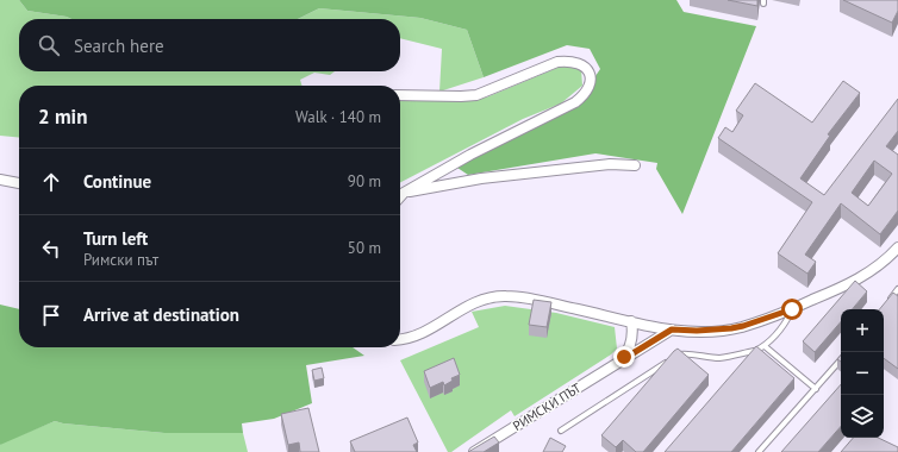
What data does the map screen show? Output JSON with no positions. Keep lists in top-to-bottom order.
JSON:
{
  "streets": {
    "street": ["РИМСКИ ПЪТ"]
  },
  "page": {
    "search": "Search here",
    "heading": ["2 min", "Walk · 140 m"],
    "list": [
      ["Continue", "90 m"],
      ["Turn left", "Римски път", "50 m"],
      "Arrive at destination"
    ],
    "map_buttons": ["+", "−"]
  }
}
